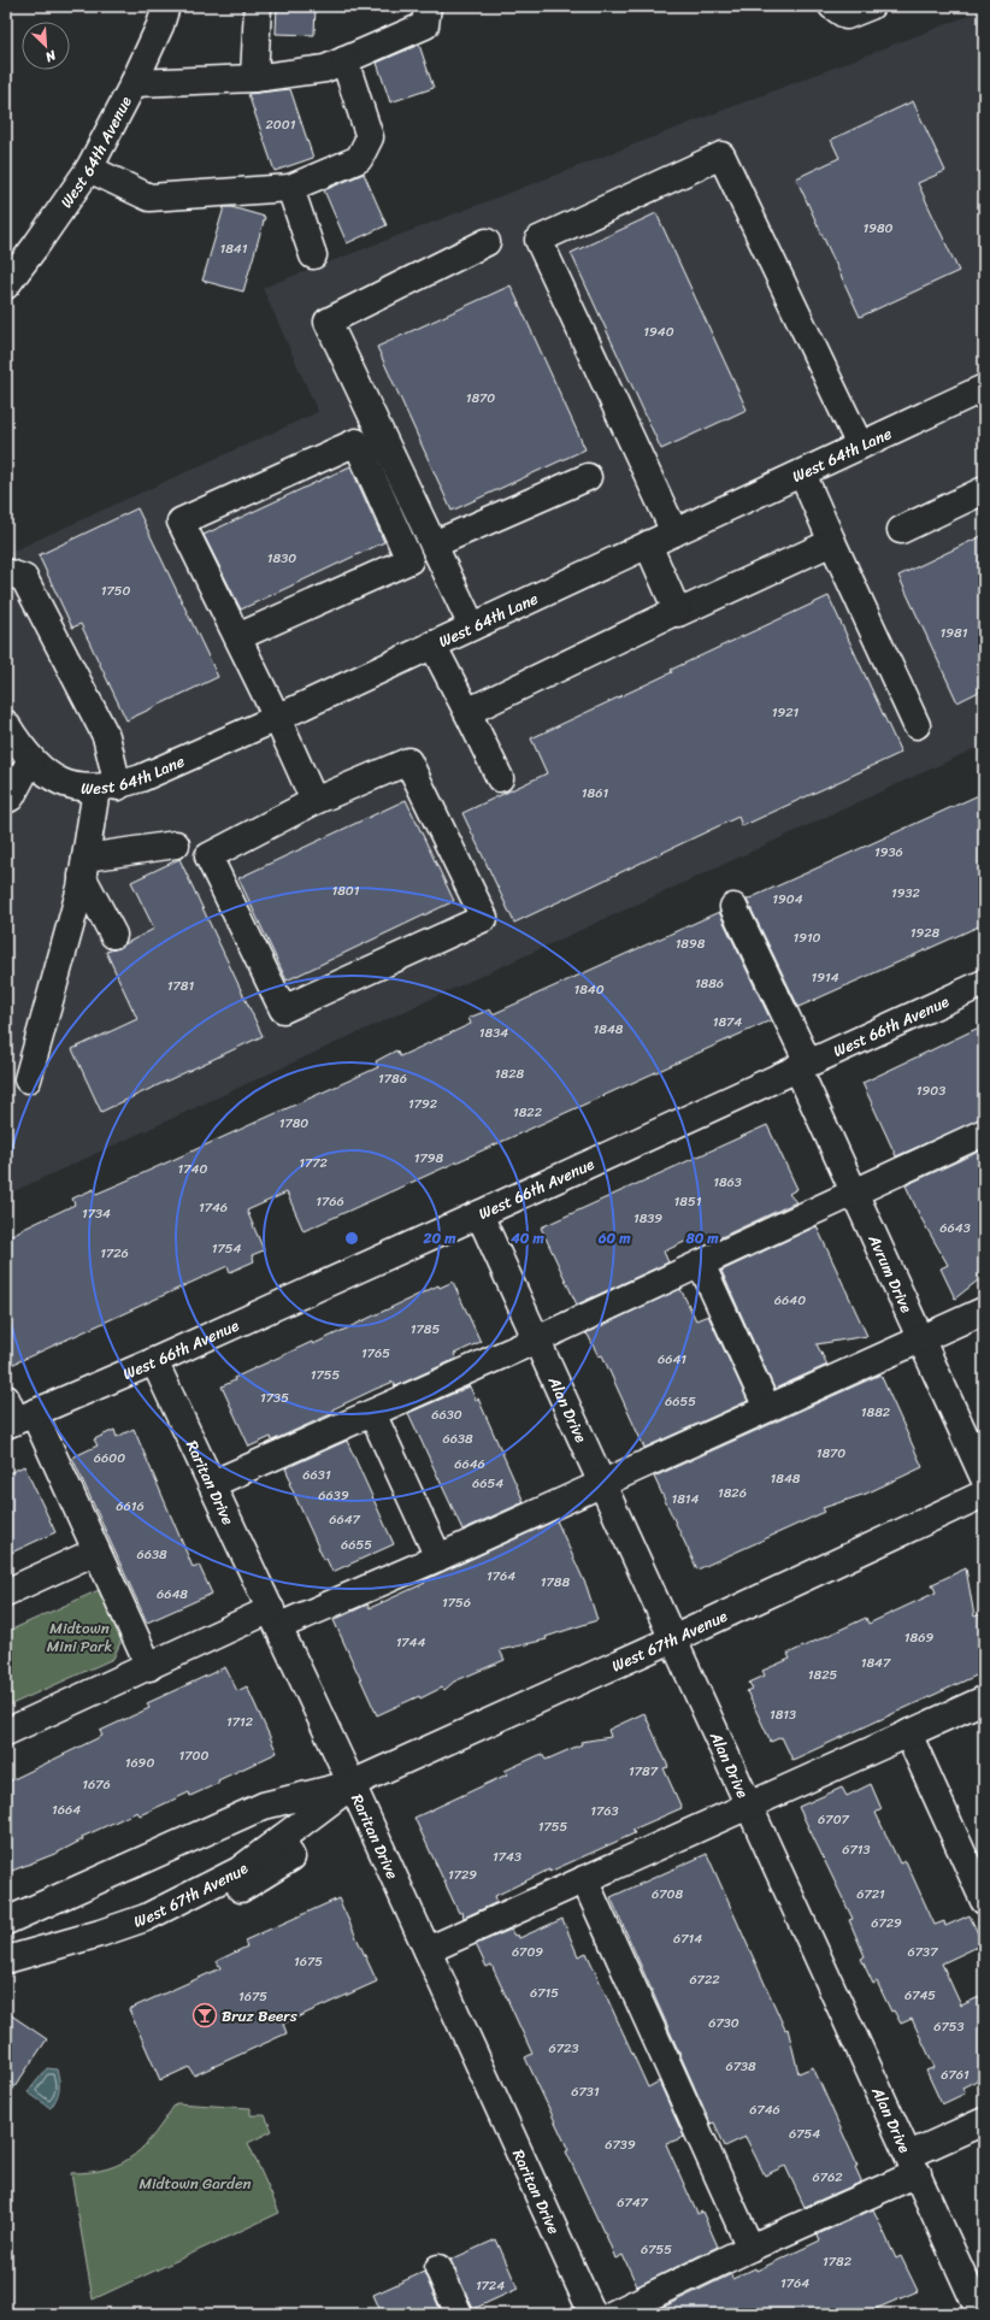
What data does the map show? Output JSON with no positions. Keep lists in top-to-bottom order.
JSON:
{
  "streets": {
    "street": [
      "West 64th Avenue",
      "West 64th Lane",
      "West 66th Avenue",
      "Avrum Drive",
      "Alan Drive",
      "Raritan Drive",
      "West 67th Avenue"
    ]
  },
  "crossings": [
    ["West 66th Avenue", "Avrum Drive"],
    ["West 66th Avenue", "Alan Drive"],
    ["West 66th Avenue", "Raritan Drive"],
    ["Alan Drive", "West 67th Avenue"],
    ["Raritan Drive", "West 67th Avenue"]
  ],
  "parks": ["Midtown Mini Park", "Midtown Garden"],
  "places": {
    "bar": ["Bruz Beers"]
  },
  "house_numbers": [
    "2001",
    "1980",
    "1841",
    "1940",
    "1870",
    "1830",
    "1750",
    "1981",
    "1921",
    "1861",
    "1936",
    "1801",
    "1932",
    "1904",
    "1928",
    "1910",
    "1898",
    "1914",
    "1886",
    "1781",
    "1840",
    "1874",
    "1848",
    "1834",
    "1828",
    "1786",
    "1903",
    "1792",
    "1822",
    "1780",
    "1798",
    "1772",
    "1740",
    "1863",
    "1766",
    "1851",
    "1746",
    "1734",
    "1839",
    "6643",
    "1754",
    "1726",
    "6640",
    "1785",
    "1765",
    "6641",
    "1755",
    "1735",
    "6655",
    "1882",
    "6630",
    "6638",
    "1870",
    "6600",
    "6646",
    "6631",
    "1848",
    "6654",
    "1826",
    "6639",
    "1814",
    "6616",
    "6647",
    "6655",
    "6638",
    "1764",
    "1788",
    "6648",
    "1756",
    "1869",
    "1744",
    "1847",
    "1825",
    "1813",
    "1712",
    "1700",
    "1690",
    "1787",
    "1676",
    "1664",
    "1763",
    "6707",
    "1755",
    "6713",
    "1743",
    "1729",
    "6708",
    "6721",
    "6729",
    "6714",
    "6709",
    "6737",
    "1675",
    "6722",
    "6715",
    "6745",
    "1675",
    "6730",
    "6753",
    "6723",
    "6738",
    "6761",
    "6731",
    "6746",
    "6754",
    "6739",
    "6762",
    "6747",
    "6755",
    "1782",
    "1764",
    "1724"
  ],
  "north": "bottom right",
  "rings": [
    "20 m",
    "40 m",
    "60 m",
    "80 m"
  ]
}
